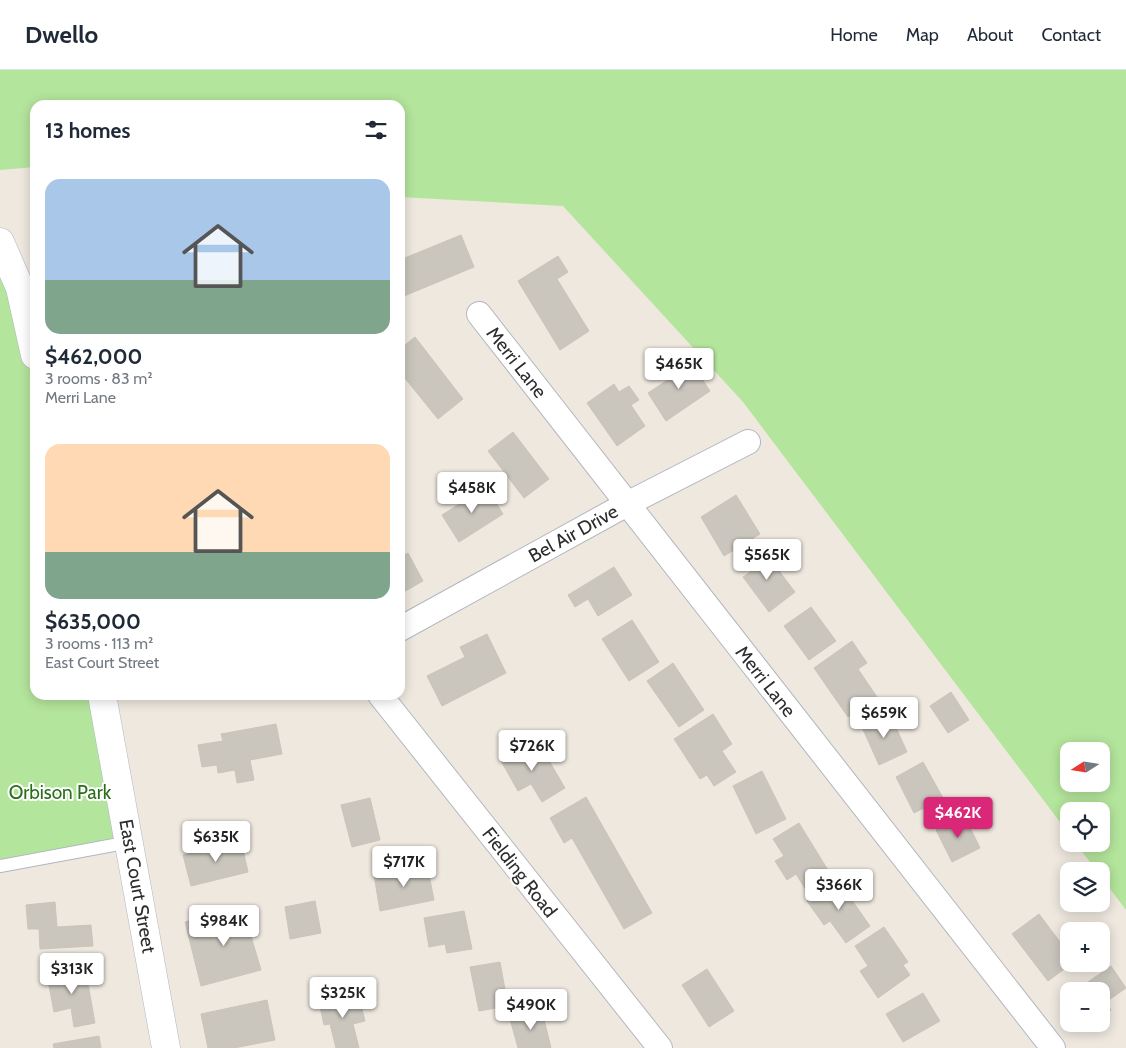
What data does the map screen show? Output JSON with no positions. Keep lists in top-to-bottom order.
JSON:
{
  "streets": {
    "main road": ["East Court Street"],
    "street": ["Merri Lane", "Bel Air Drive", "Fielding Road"]
  },
  "crossings": [
    ["Merri Lane", "Bel Air Drive"]
  ],
  "parks": ["Orbison Park"],
  "north": "left",
  "page": {
    "header": "Dwello",
    "nav": [
      "Home",
      "Map",
      "About",
      "Contact"
    ],
    "heading": "13 homes",
    "list": [
      {
        "name": "$462,000",
        "note": "3 rooms · 83 m² · Merri Lane"
      },
      {
        "name": "$635,000",
        "note": "3 rooms · 113 m² · East Court Street"
      }
    ],
    "price": [
      "$465K",
      "$458K",
      "$565K",
      "$659K",
      "$726K",
      "$462K",
      "$635K",
      "$717K",
      "$366K",
      "$984K",
      "$313K",
      "$325K",
      "$490K"
    ],
    "map_buttons": ["+", "−"]
  }
}
